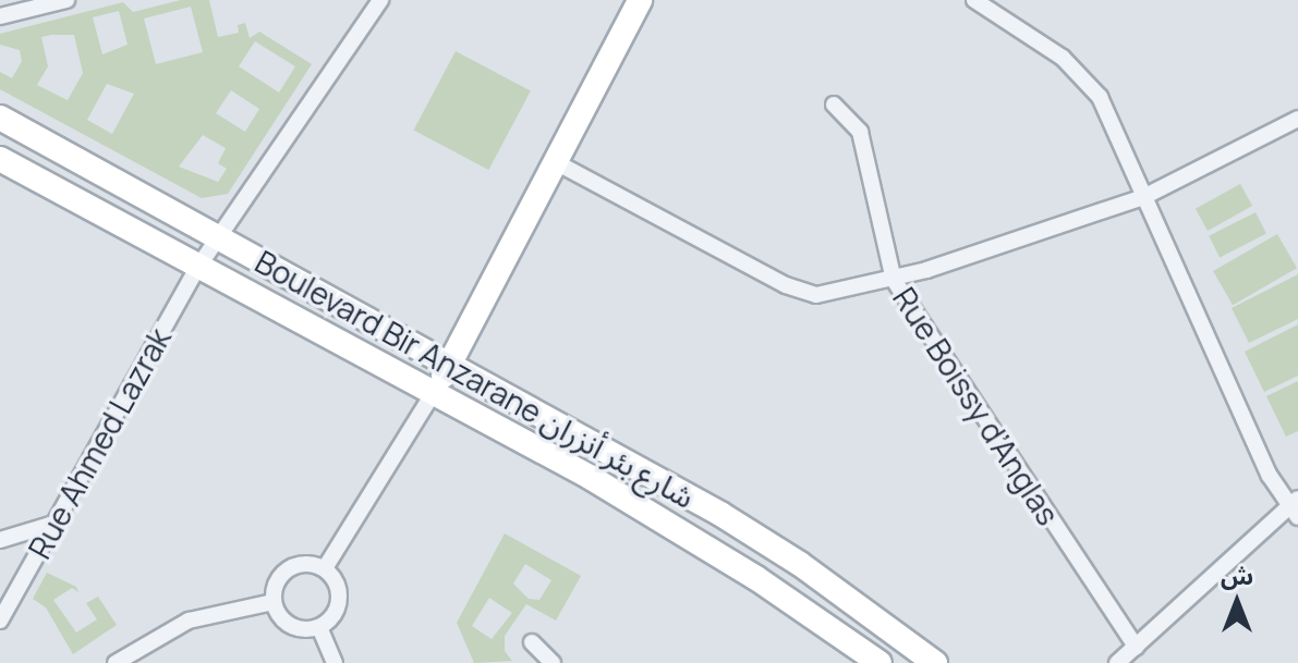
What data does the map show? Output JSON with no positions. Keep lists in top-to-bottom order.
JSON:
{
  "streets": {
    "main road": ["Boulevard Bir Anzarane شارع بئر أنزران"],
    "street": ["Rue Boissy d’Anglas", "Rue Ahmed Lazrak"]
  },
  "crossings": [
    ["Boulevard Bir Anzarane شارع بئر أنزران", "Rue Ahmed Lazrak"]
  ],
  "north": "top"
}
